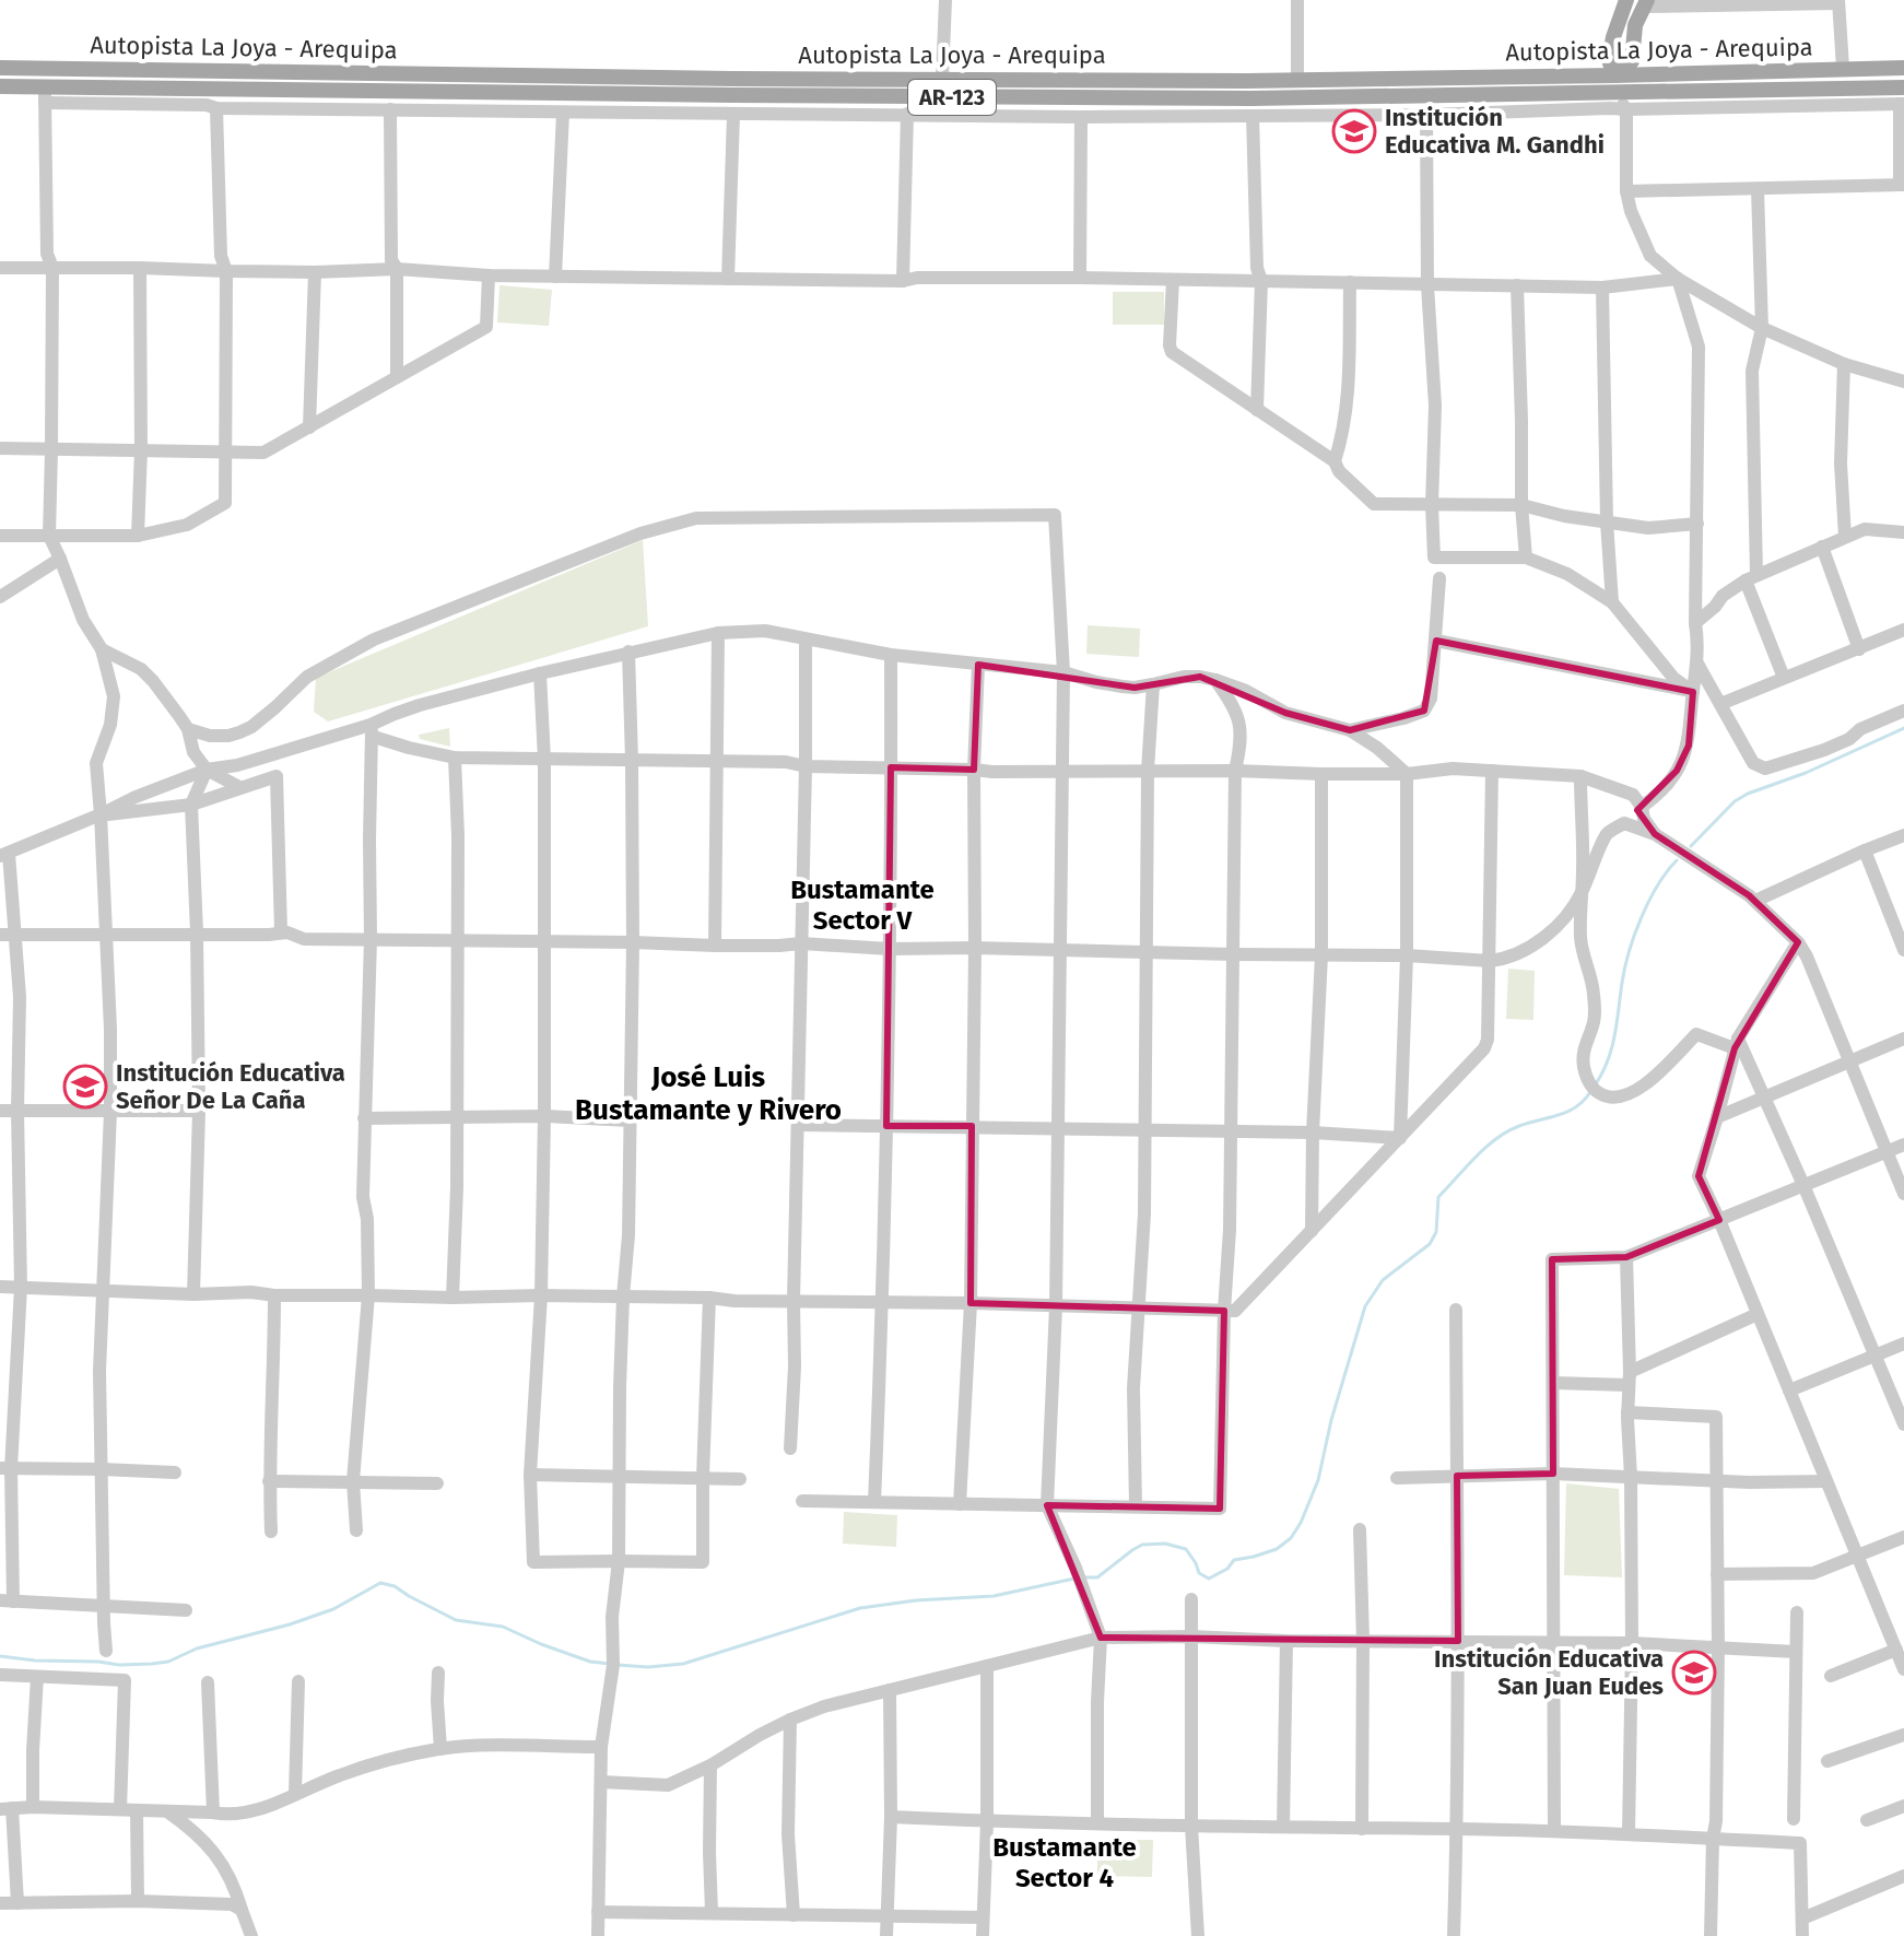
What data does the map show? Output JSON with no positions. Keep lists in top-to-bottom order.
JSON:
{
  "streets": {
    "main road": ["Autopista La Joya - Arequipa", "AR-123"]
  },
  "districts": ["Bustamante Sector V", "José Luis Bustamante y Rivero", "Bustamante Sector 4"],
  "places": {
    "school or university": ["Institución Educativa M. Gandhi", "Institución Educativa Señor De La Caña", "Institución Educativa San Juan Eudes"]
  }
}
